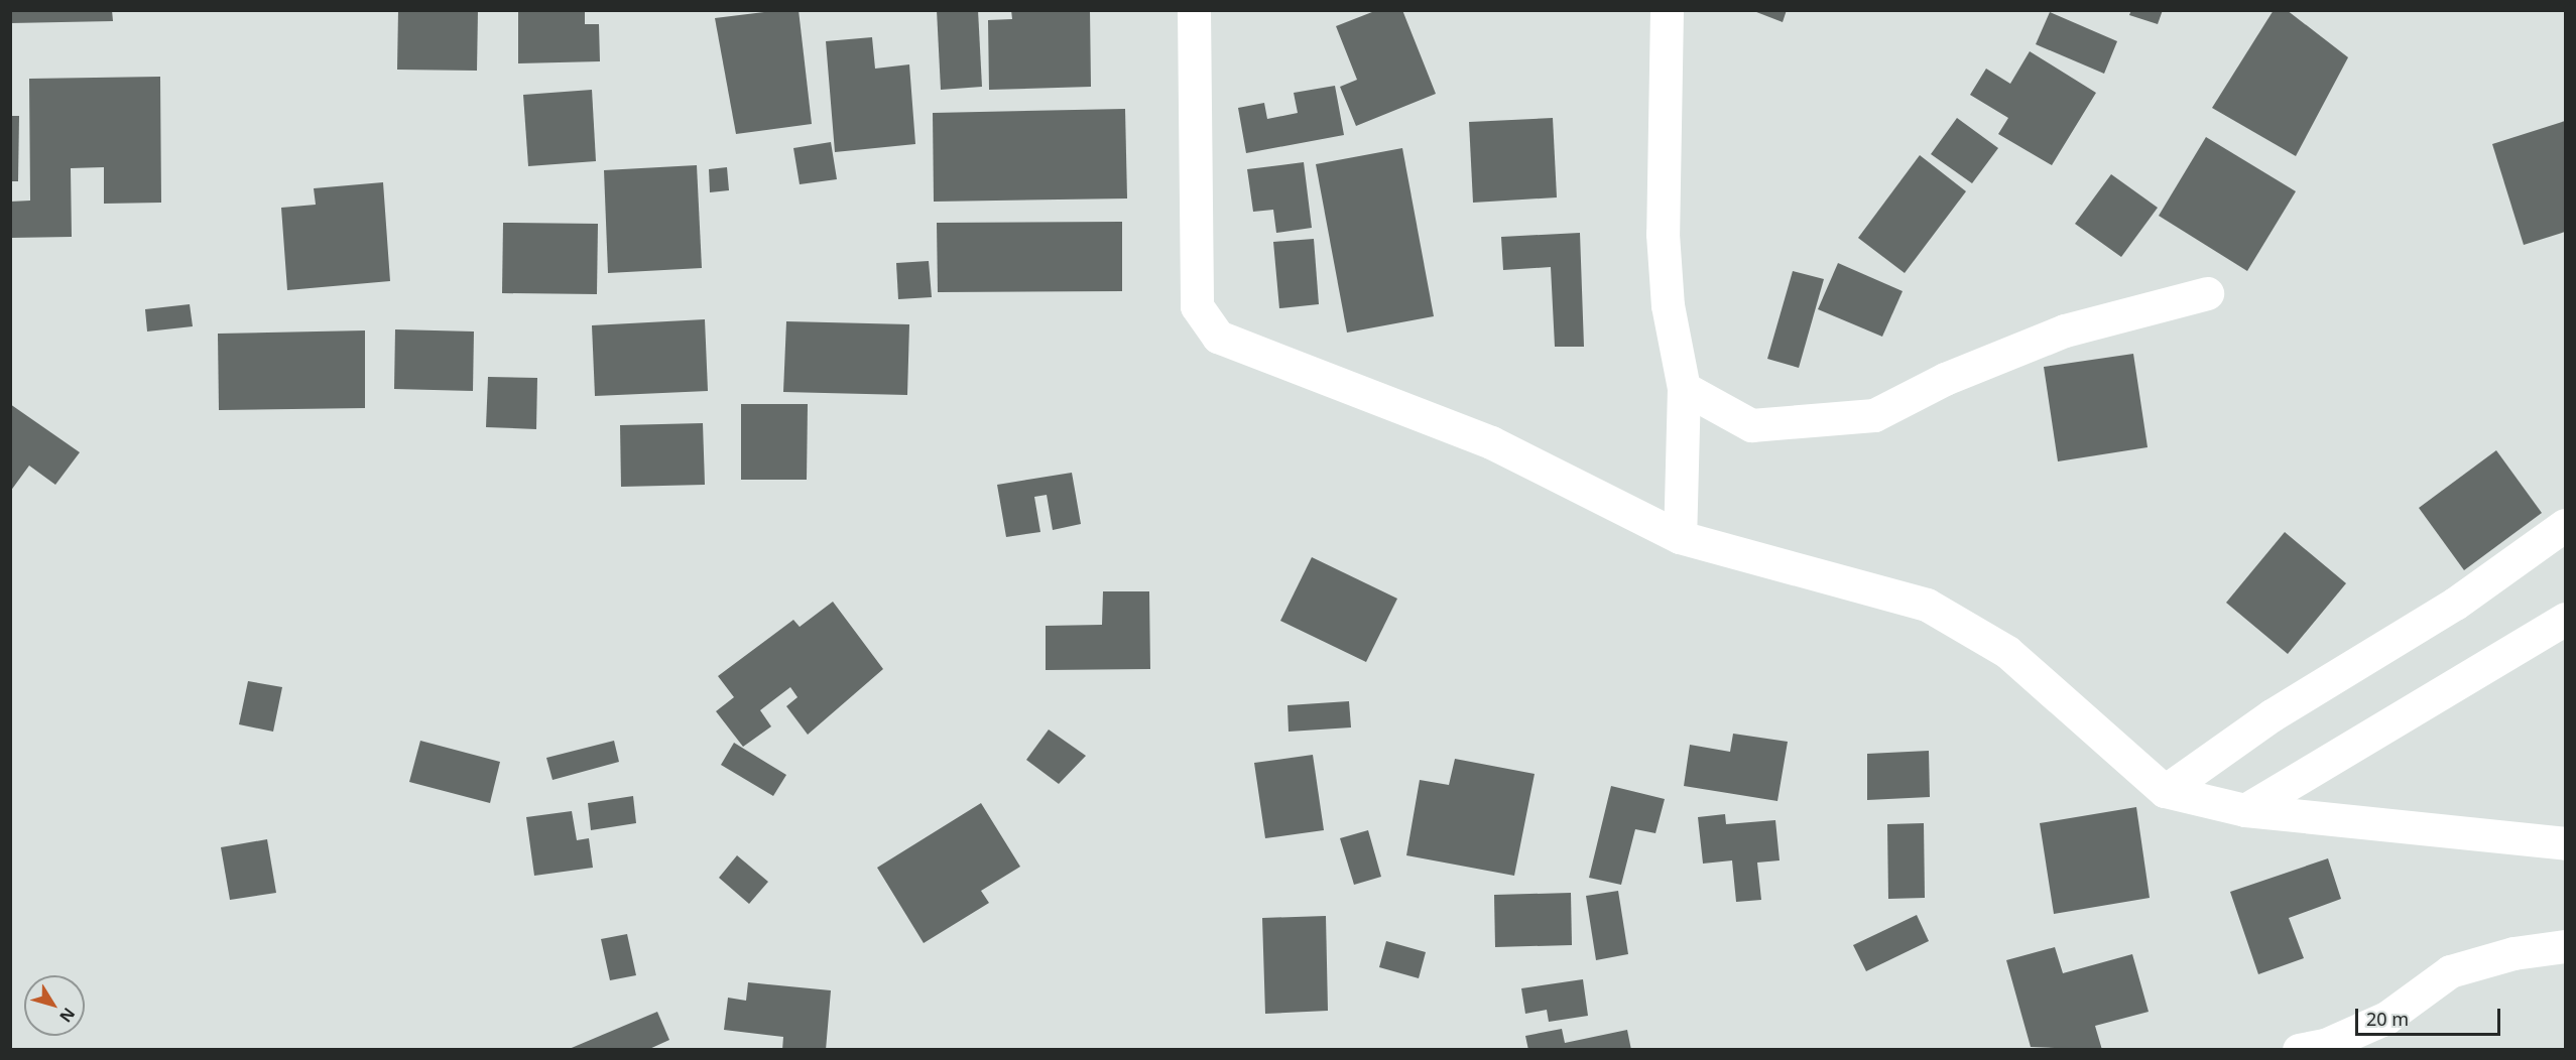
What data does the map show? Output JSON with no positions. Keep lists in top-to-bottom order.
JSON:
{
  "scale_bar": "20 m",
  "north": "bottom right"
}
